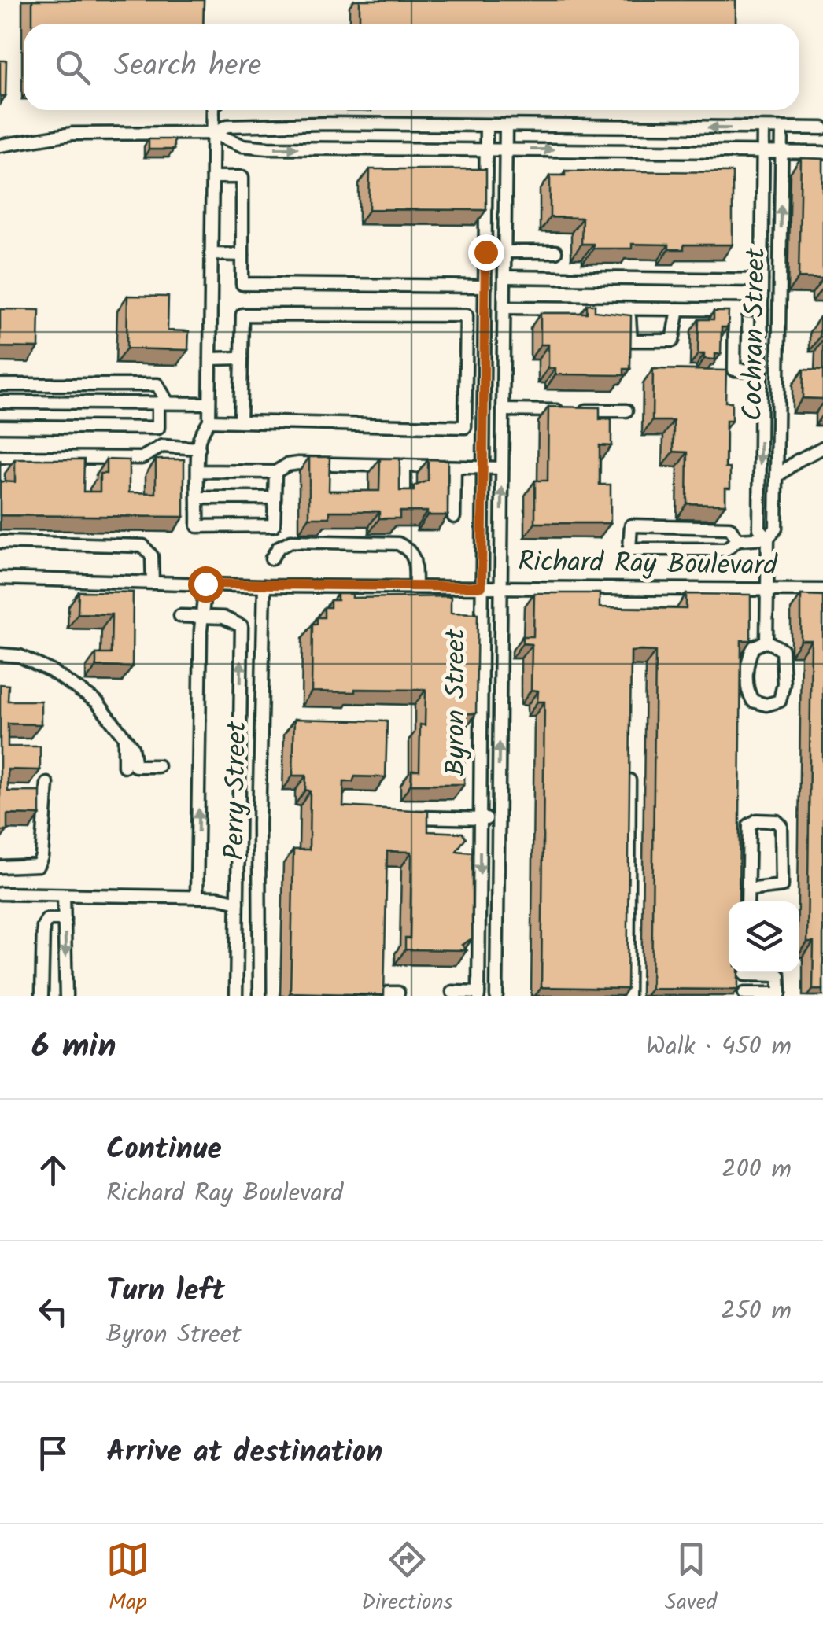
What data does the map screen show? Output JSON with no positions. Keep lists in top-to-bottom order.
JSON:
{
  "streets": {
    "street": [
      "Cochran Street",
      "Richard Ray Boulevard",
      "Byron Street",
      "Perry Street"
    ]
  },
  "crossings": [
    ["Cochran Street", "Richard Ray Boulevard"],
    ["Richard Ray Boulevard", "Byron Street"],
    ["Richard Ray Boulevard", "Perry Street"]
  ],
  "page": {
    "search": "Search here",
    "heading": ["6 min", "Walk · 450 m"],
    "list": [
      ["Continue", "Richard Ray Boulevard", "200 m"],
      ["Turn left", "Byron Street", "250 m"],
      "Arrive at destination"
    ],
    "nav": ["Map", "Directions", "Saved"]
  }
}
